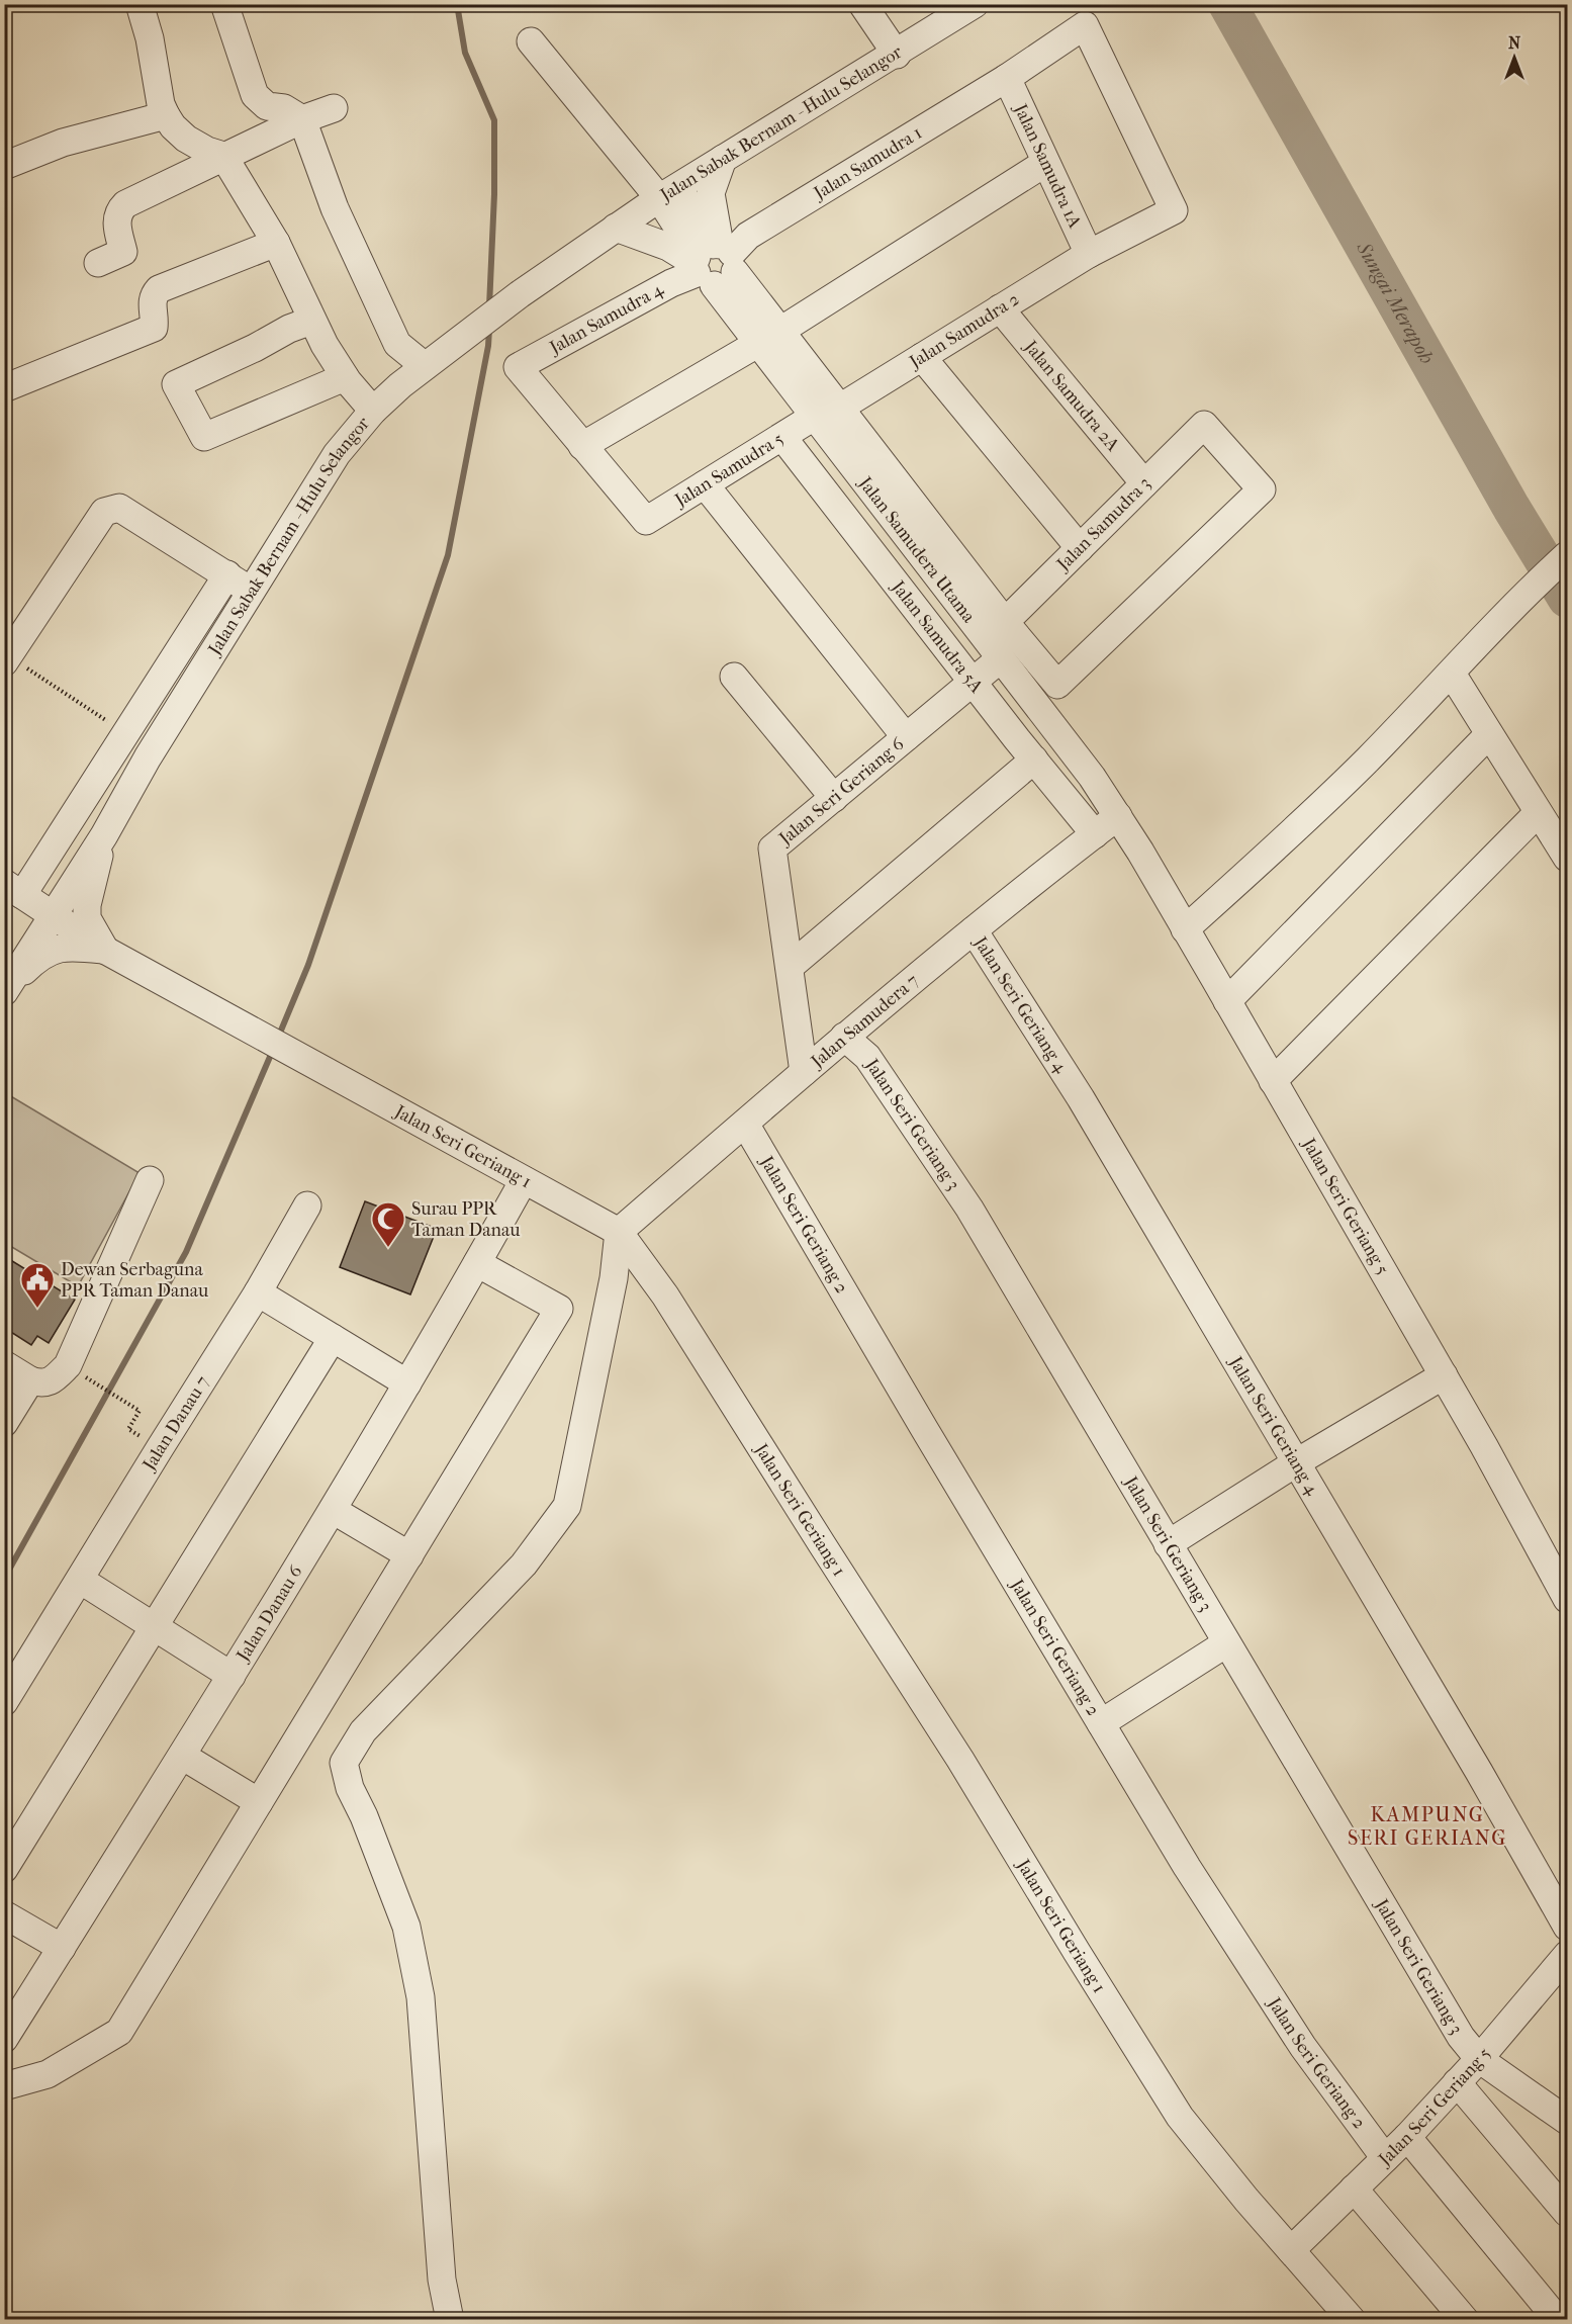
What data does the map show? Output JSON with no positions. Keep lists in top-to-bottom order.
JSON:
{
  "streets": {
    "street": [
      "Jalan Sabak Bernam - Hulu Selangor",
      "Jalan Samudra 1",
      "Jalan Samudra 1A",
      "Jalan Samudra 4",
      "Jalan Samudra 2",
      "Jalan Samudra 2A",
      "Jalan Samudra 5",
      "Jalan Samudra 3",
      "Jalan Samudera Utama",
      "Jalan Samudra 5A",
      "Jalan Seri Geriang 6",
      "Jalan Seri Geriang 4",
      "Jalan Samudera 7",
      "Jalan Seri Geriang 3",
      "Jalan Seri Geriang 1",
      "Jalan Seri Geriang 5",
      "Jalan Seri Geriang 2",
      "Jalan Danau 7",
      "Jalan Danau 6"
    ]
  },
  "crossings": [
    ["Jalan Sabak Bernam - Hulu Selangor", "Jalan Samudera Utama"],
    ["Jalan Samudra 1", "Jalan Samudra 1A"],
    ["Jalan Samudra 1", "Jalan Samudra 4"],
    ["Jalan Samudra 1", "Jalan Samudra 2"],
    ["Jalan Samudra 1", "Jalan Samudera Utama"],
    ["Jalan Samudra 1A", "Jalan Samudra 2"],
    ["Jalan Samudra 4", "Jalan Samudra 5"],
    ["Jalan Samudra 4", "Jalan Samudera Utama"],
    ["Jalan Samudra 2", "Jalan Samudra 2A"],
    ["Jalan Samudra 2", "Jalan Samudera Utama"],
    ["Jalan Samudra 2A", "Jalan Samudra 3"],
    ["Jalan Samudra 5", "Jalan Samudera Utama"],
    ["Jalan Samudra 5", "Jalan Samudra 5A"],
    ["Jalan Samudra 3", "Jalan Samudera Utama"],
    ["Jalan Samudera Utama", "Jalan Seri Geriang 6"],
    ["Jalan Samudera Utama", "Jalan Samudera 7"],
    ["Jalan Samudera Utama", "Jalan Seri Geriang 5"],
    ["Jalan Samudra 5A", "Jalan Seri Geriang 6"],
    ["Jalan Samudra 5A", "Jalan Samudera 7"],
    ["Jalan Seri Geriang 6", "Jalan Samudera 7"],
    ["Jalan Seri Geriang 4", "Jalan Samudera 7"],
    ["Jalan Samudera 7", "Jalan Seri Geriang 3"],
    ["Jalan Samudera 7", "Jalan Seri Geriang 1"],
    ["Jalan Samudera 7", "Jalan Seri Geriang 5"],
    ["Jalan Samudera 7", "Jalan Seri Geriang 2"],
    ["Jalan Seri Geriang 3", "Jalan Seri Geriang 5"],
    ["Jalan Seri Geriang 1", "Jalan Seri Geriang 5"],
    ["Jalan Seri Geriang 1", "Jalan Danau 6"],
    ["Jalan Seri Geriang 5", "Jalan Seri Geriang 2"]
  ],
  "districts": ["KAMPUNG SERI GERIANG"],
  "water": ["Sungai Merapoh"],
  "places": {
    "mosque": ["Surau PPR Taman Danau"],
    "public building": ["Dewan Serbaguna PPR Taman Danau"]
  },
  "north": "top"
}
